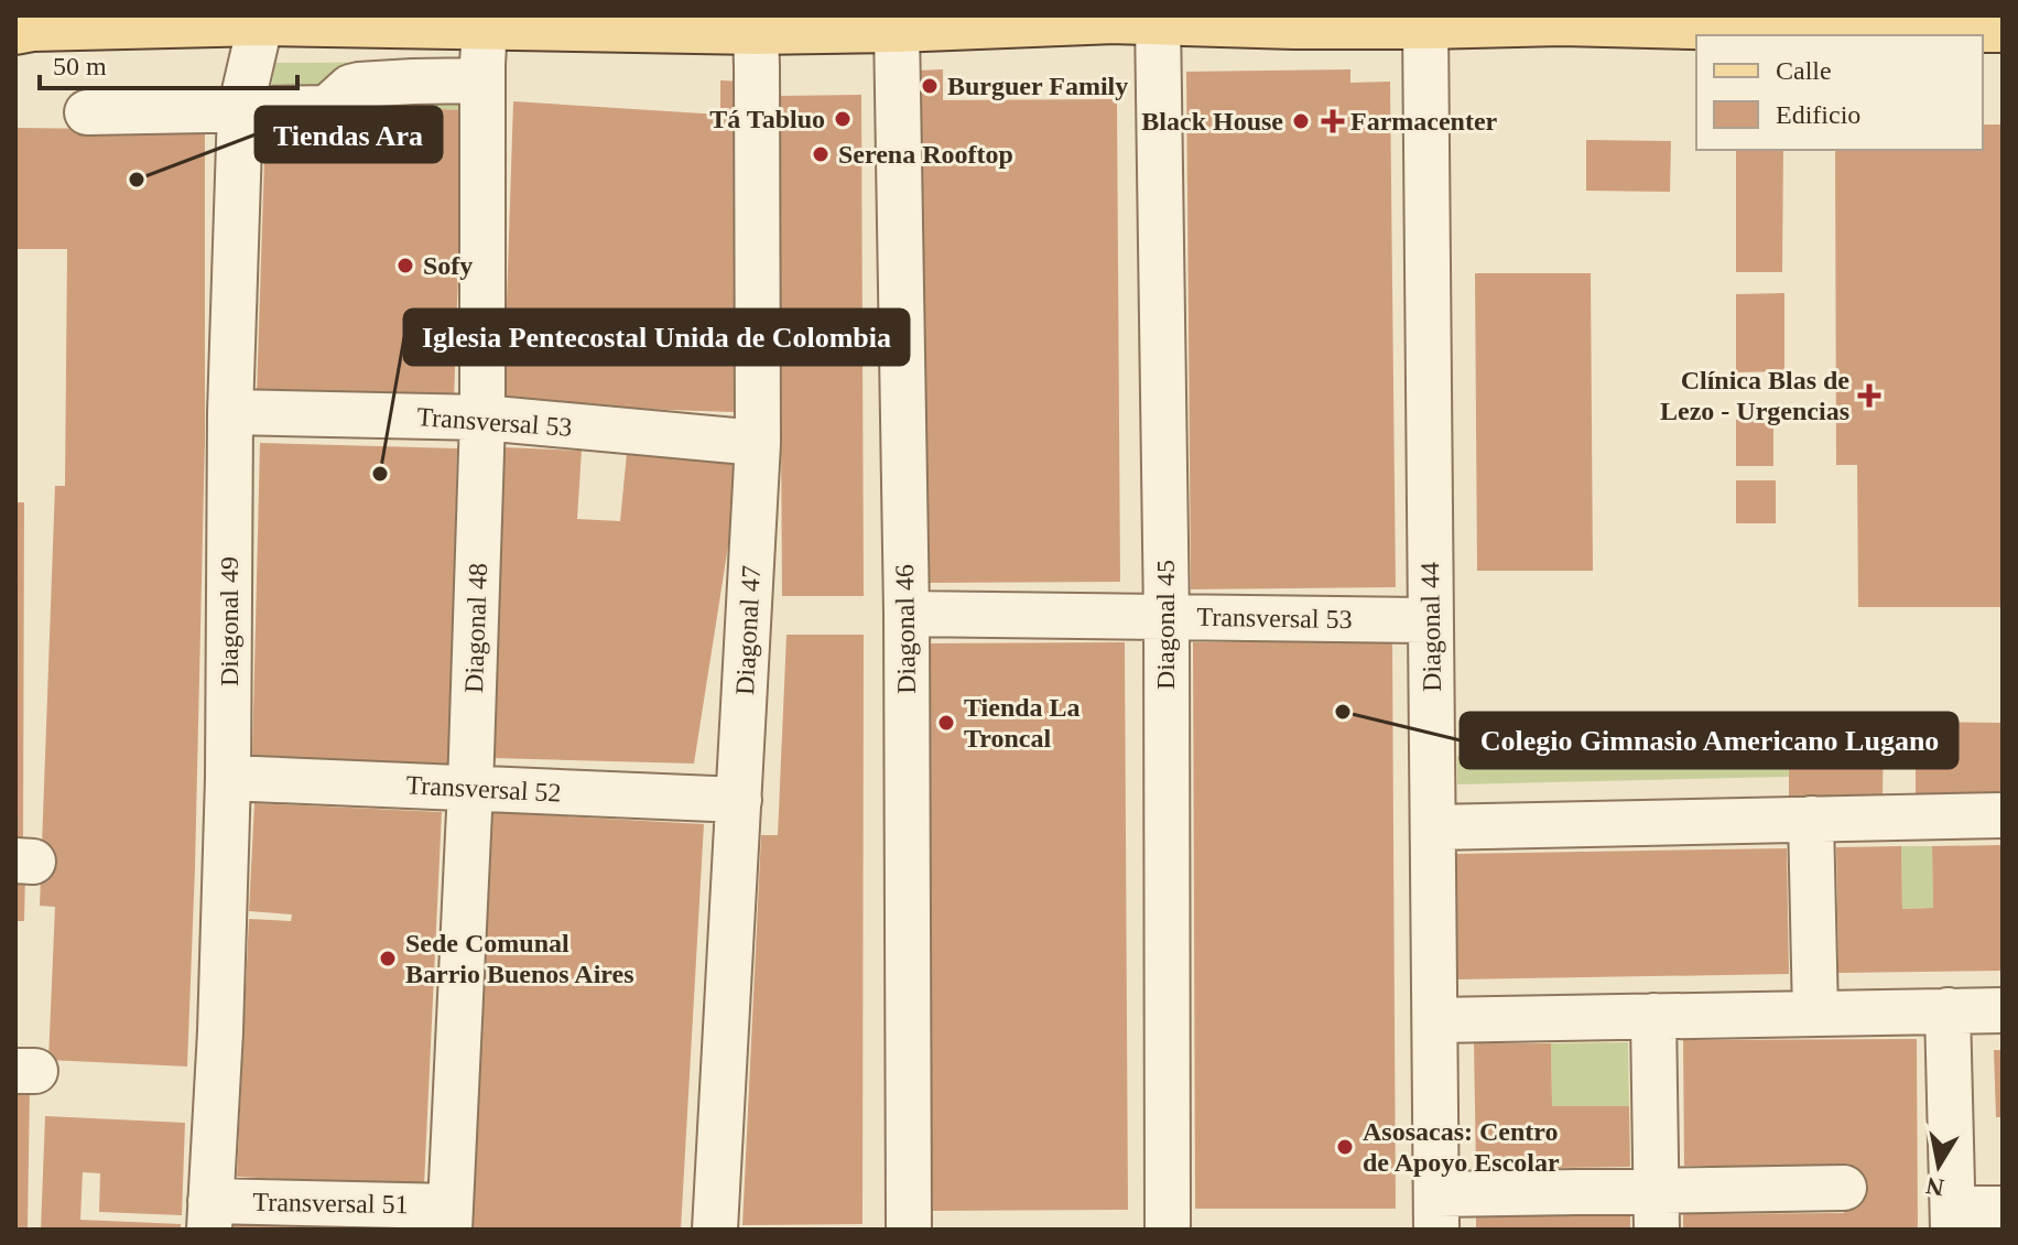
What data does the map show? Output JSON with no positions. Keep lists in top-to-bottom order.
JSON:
{
  "streets": {
    "street": [
      "Transversal 53",
      "Diagonal 49",
      "Diagonal 45",
      "Diagonal 44",
      "Diagonal 48",
      "Diagonal 46",
      "Diagonal 47",
      "Transversal 52",
      "Transversal 51"
    ]
  },
  "crossings": [
    ["Transversal 53", "Diagonal 49"],
    ["Transversal 53", "Diagonal 45"],
    ["Transversal 53", "Diagonal 44"],
    ["Transversal 53", "Diagonal 48"],
    ["Transversal 53", "Diagonal 46"],
    ["Transversal 53", "Diagonal 47"],
    ["Diagonal 49", "Transversal 52"],
    ["Diagonal 49", "Transversal 51"],
    ["Diagonal 48", "Transversal 52"],
    ["Diagonal 48", "Transversal 51"],
    ["Diagonal 47", "Transversal 52"]
  ],
  "places": {
    "other": [
      "Burguer Family",
      "Tá Tabluo",
      "Black House",
      "Serena Rooftop",
      "Tiendas Ara",
      "Sofy",
      "Iglesia Pentecostal Unida de Colombia",
      "Colegio Gimnasio Americano Lugano",
      "Tienda La Troncal",
      "Sede Comunal Barrio Buenos Aires",
      "Asosacas: Centro de Apoyo Escolar"
    ],
    "health": ["Farmacenter", "Clínica Blas de Lezo - Urgencias"]
  },
  "legend": ["Calle", "Edificio"],
  "scale_bar": "50 m",
  "north": "bottom"
}
